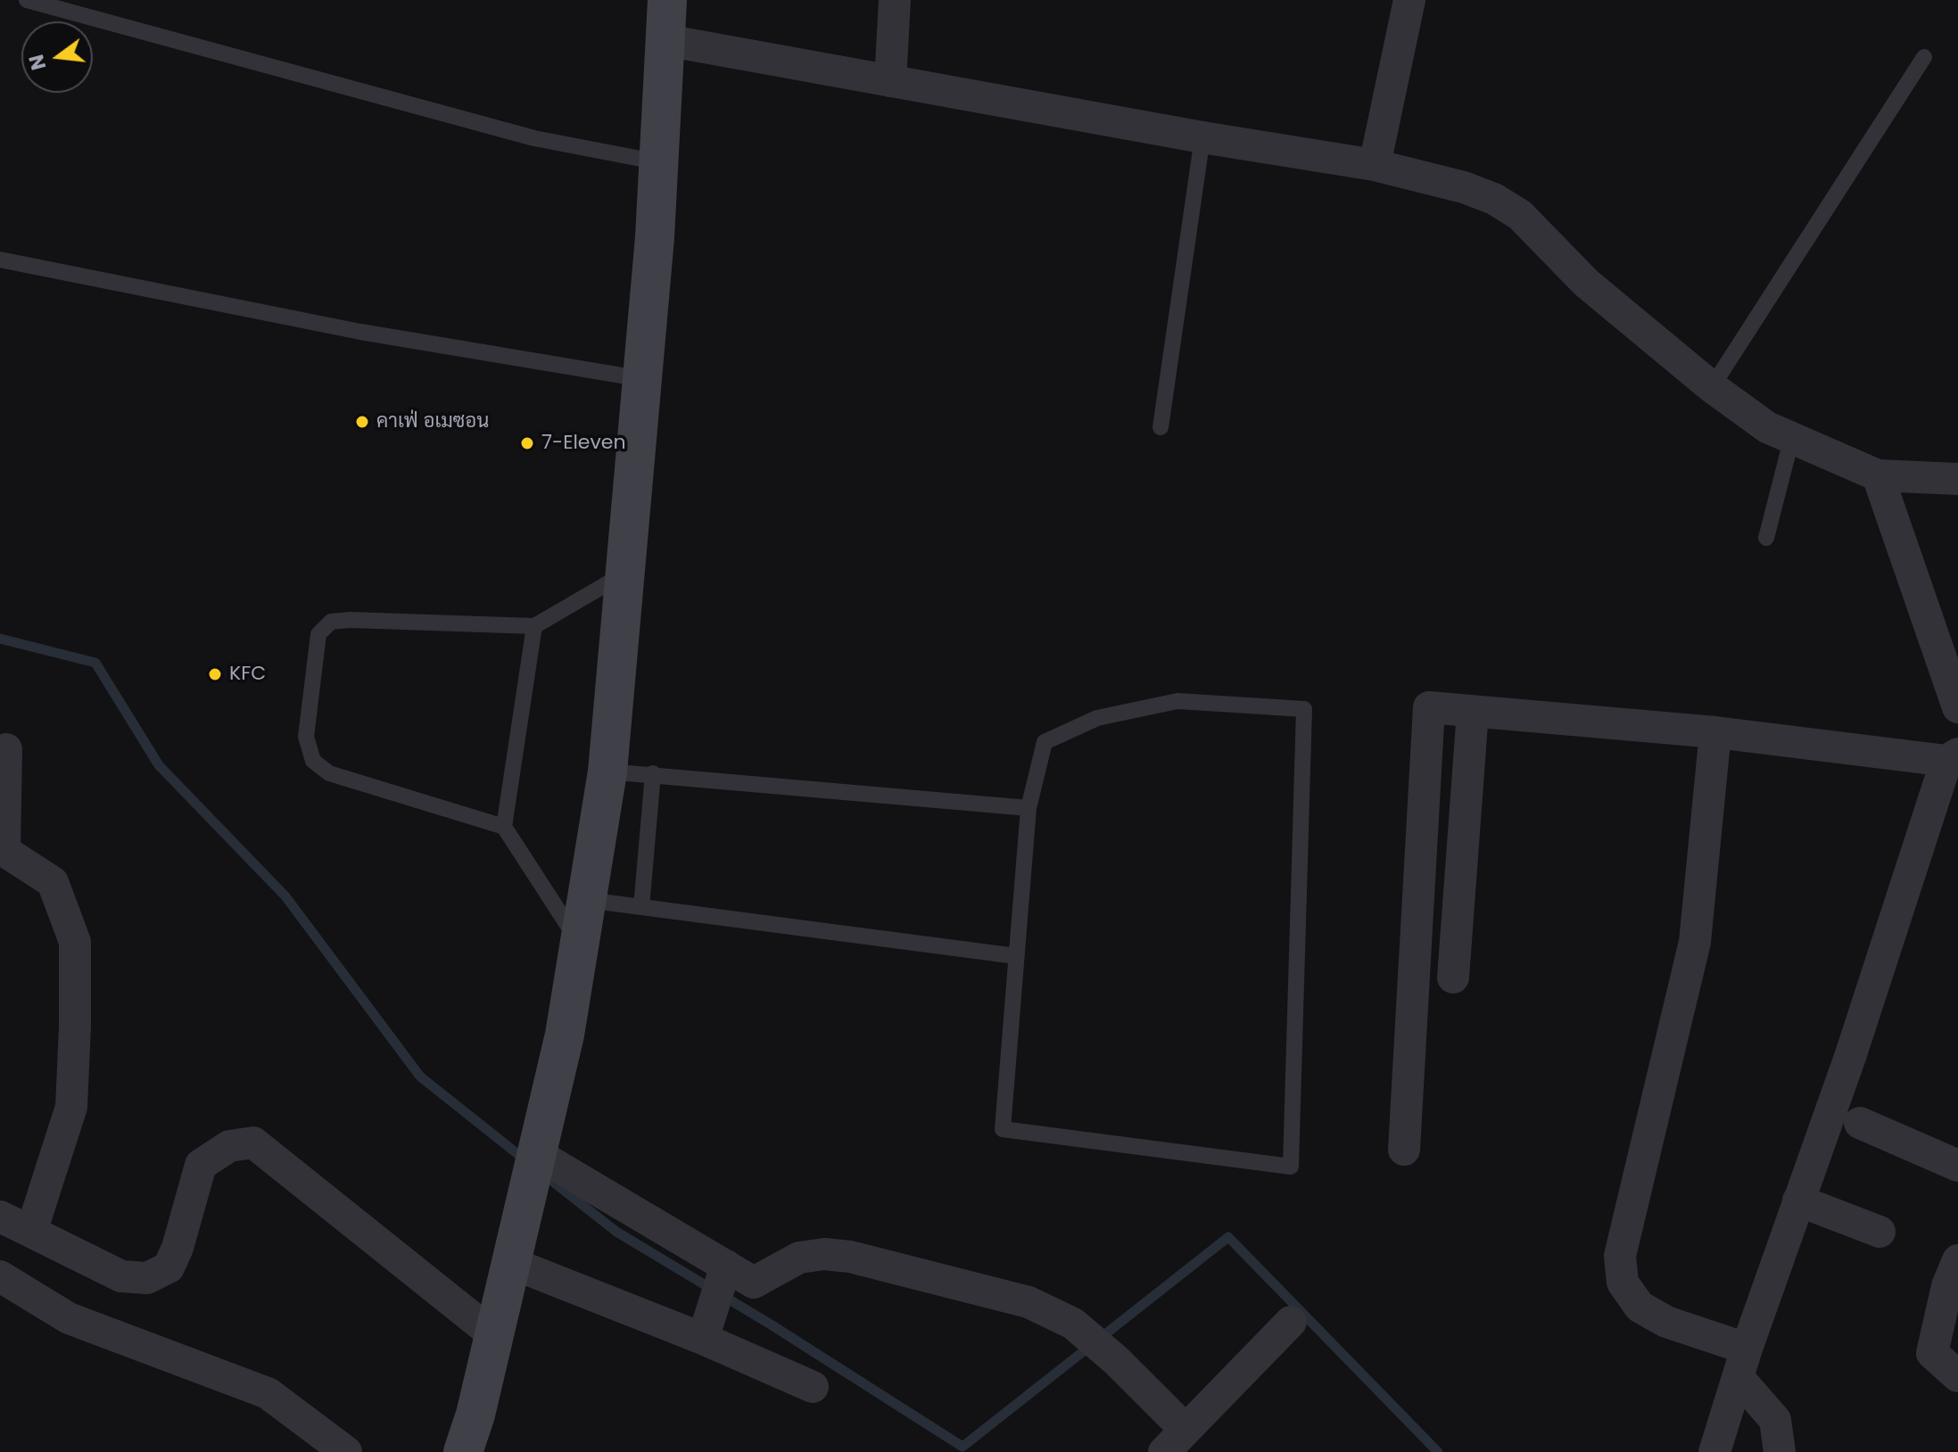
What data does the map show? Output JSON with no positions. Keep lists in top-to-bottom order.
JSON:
{
  "places": ["คาเฟ่ อเมซอน", "7-Eleven", "KFC"],
  "north": "left"
}
